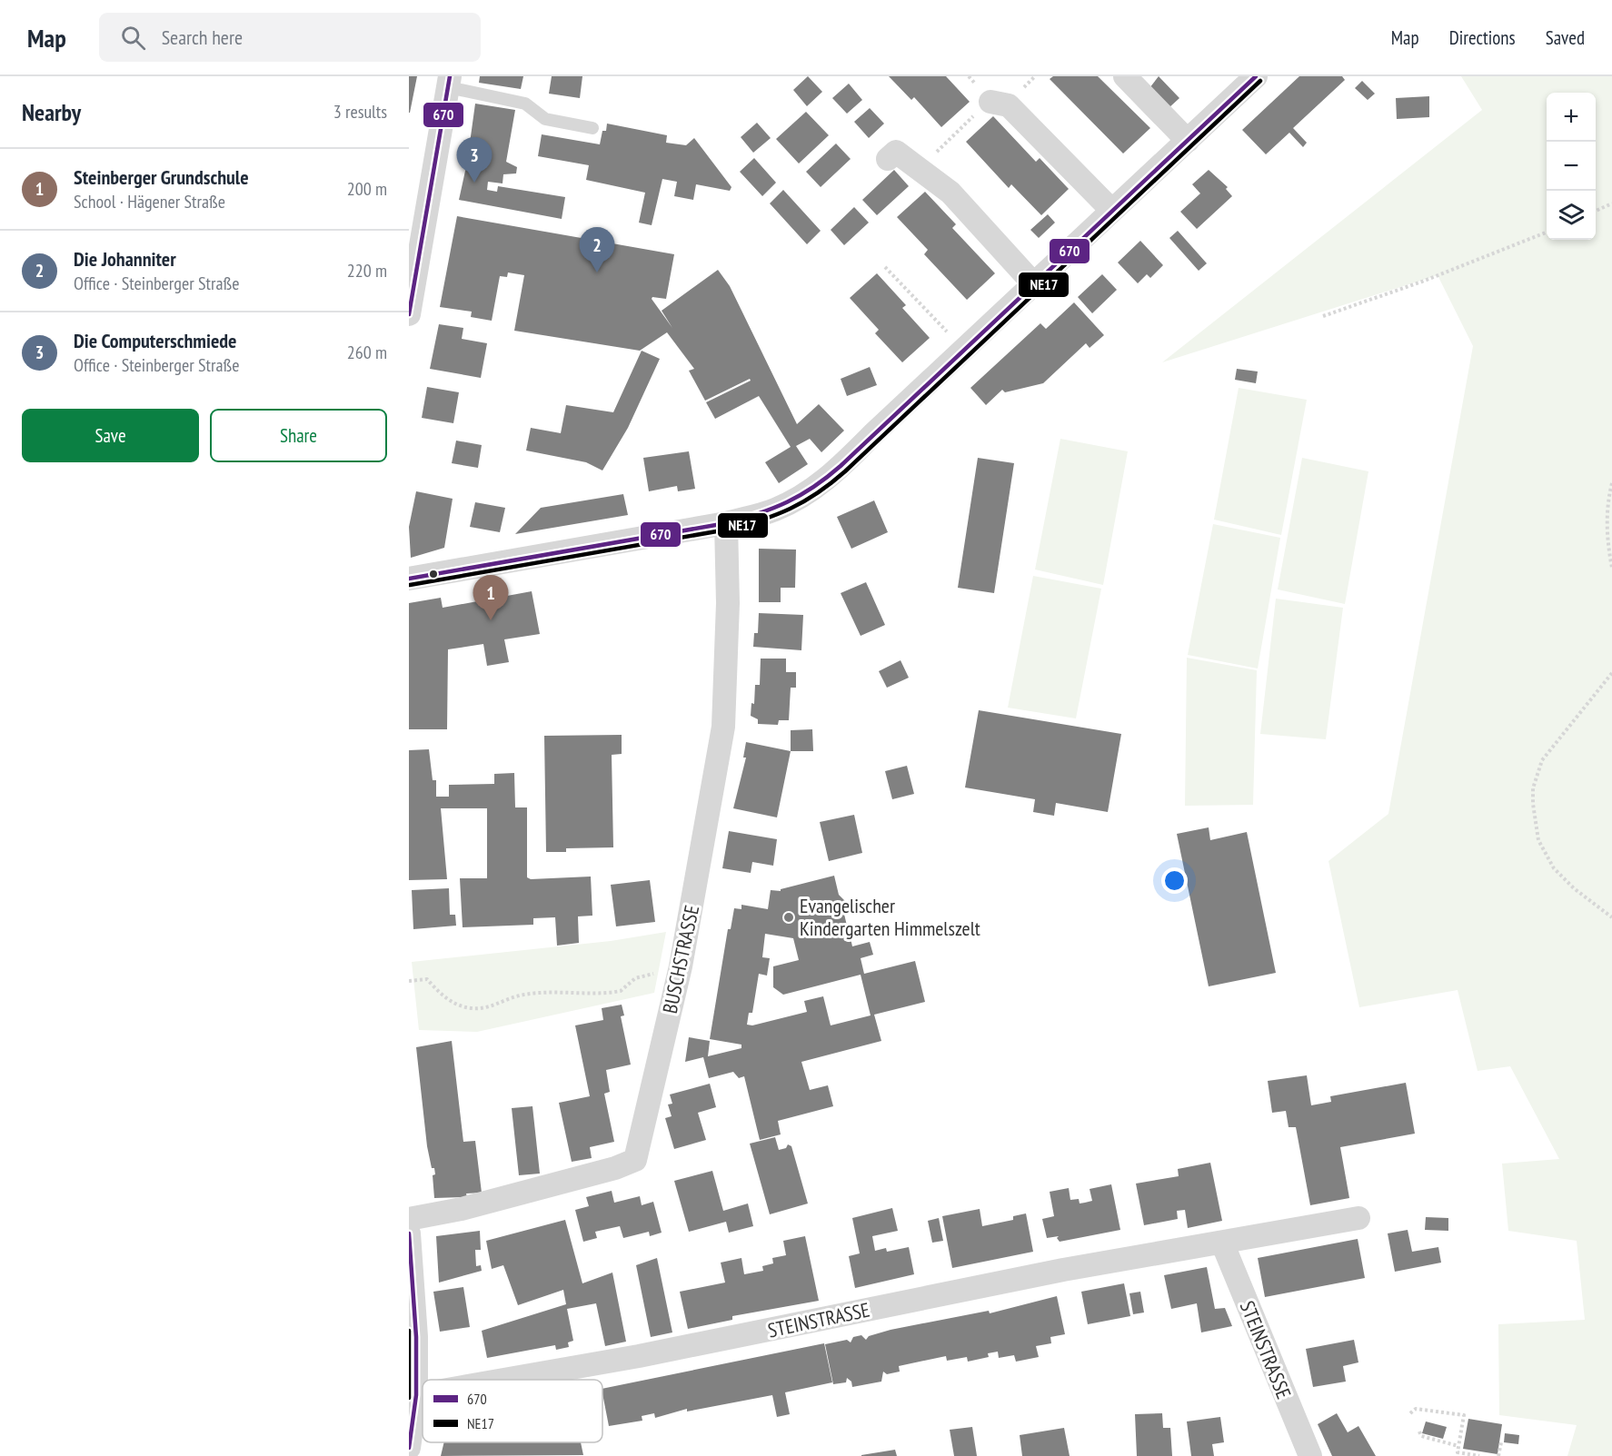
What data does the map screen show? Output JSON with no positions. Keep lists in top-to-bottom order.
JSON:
{
  "streets": {
    "street": ["BUSCHSTRASSE", "STEINSTRASSE"]
  },
  "places": ["Evangelischer Kindergarten Himmelszelt"],
  "lines": ["transit line 670", "transit line NE17"],
  "legend": ["670", "NE17"],
  "page": {
    "header": "Map",
    "search": "Search here",
    "nav": ["Map", "Directions", "Saved"],
    "heading": ["Nearby", "3 results"],
    "map_buttons": ["+", "−"],
    "pins": ["3", "2", "1"],
    "list": [
      {
        "mark": "1",
        "name": "Steinberger Grundschule",
        "note": "School · Hägener Straße",
        "value": "200 m"
      },
      {
        "mark": "2",
        "name": "Die Johanniter",
        "note": "Office · Steinberger Straße",
        "value": "220 m"
      },
      {
        "mark": "3",
        "name": "Die Computerschmiede",
        "note": "Office · Steinberger Straße",
        "value": "260 m"
      }
    ],
    "buttons": ["Save", "Share"]
  }
}
